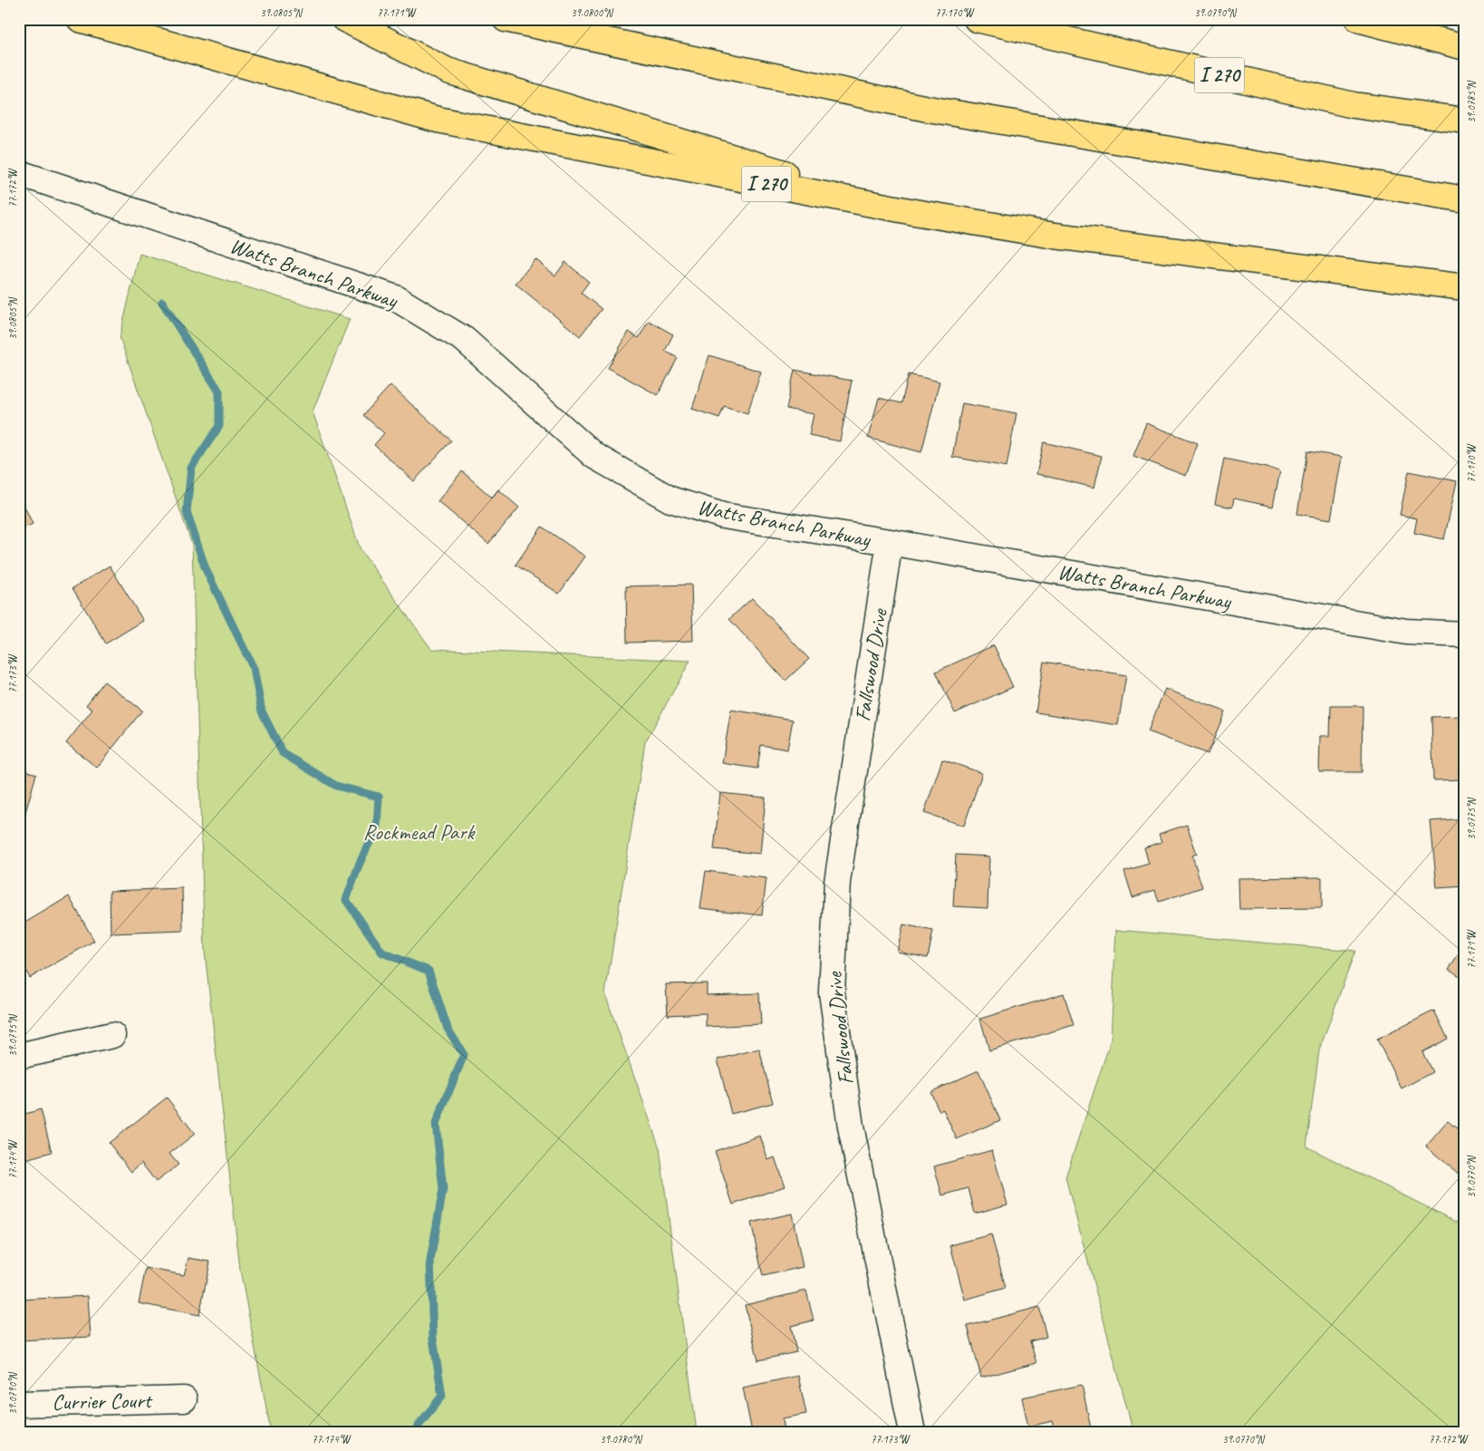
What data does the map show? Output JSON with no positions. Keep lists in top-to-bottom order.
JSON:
{
  "streets": {
    "highway": ["I 270"],
    "street": ["Watts Branch Parkway", "Fallswood Drive", "Currier Court"]
  },
  "crossings": [
    ["Watts Branch Parkway", "Fallswood Drive"]
  ],
  "parks": ["Rockmead Park"],
  "coordinates": [
    "39.0805°N",
    "77.171°W",
    "39.0800°N",
    "77.170°W",
    "39.0790°N",
    "39.0785°N",
    "77.172°W",
    "77.173°W",
    "39.0775°N",
    "39.0795°N",
    "77.174°W",
    "39.0770°N",
    "39.0780°N"
  ]
}
